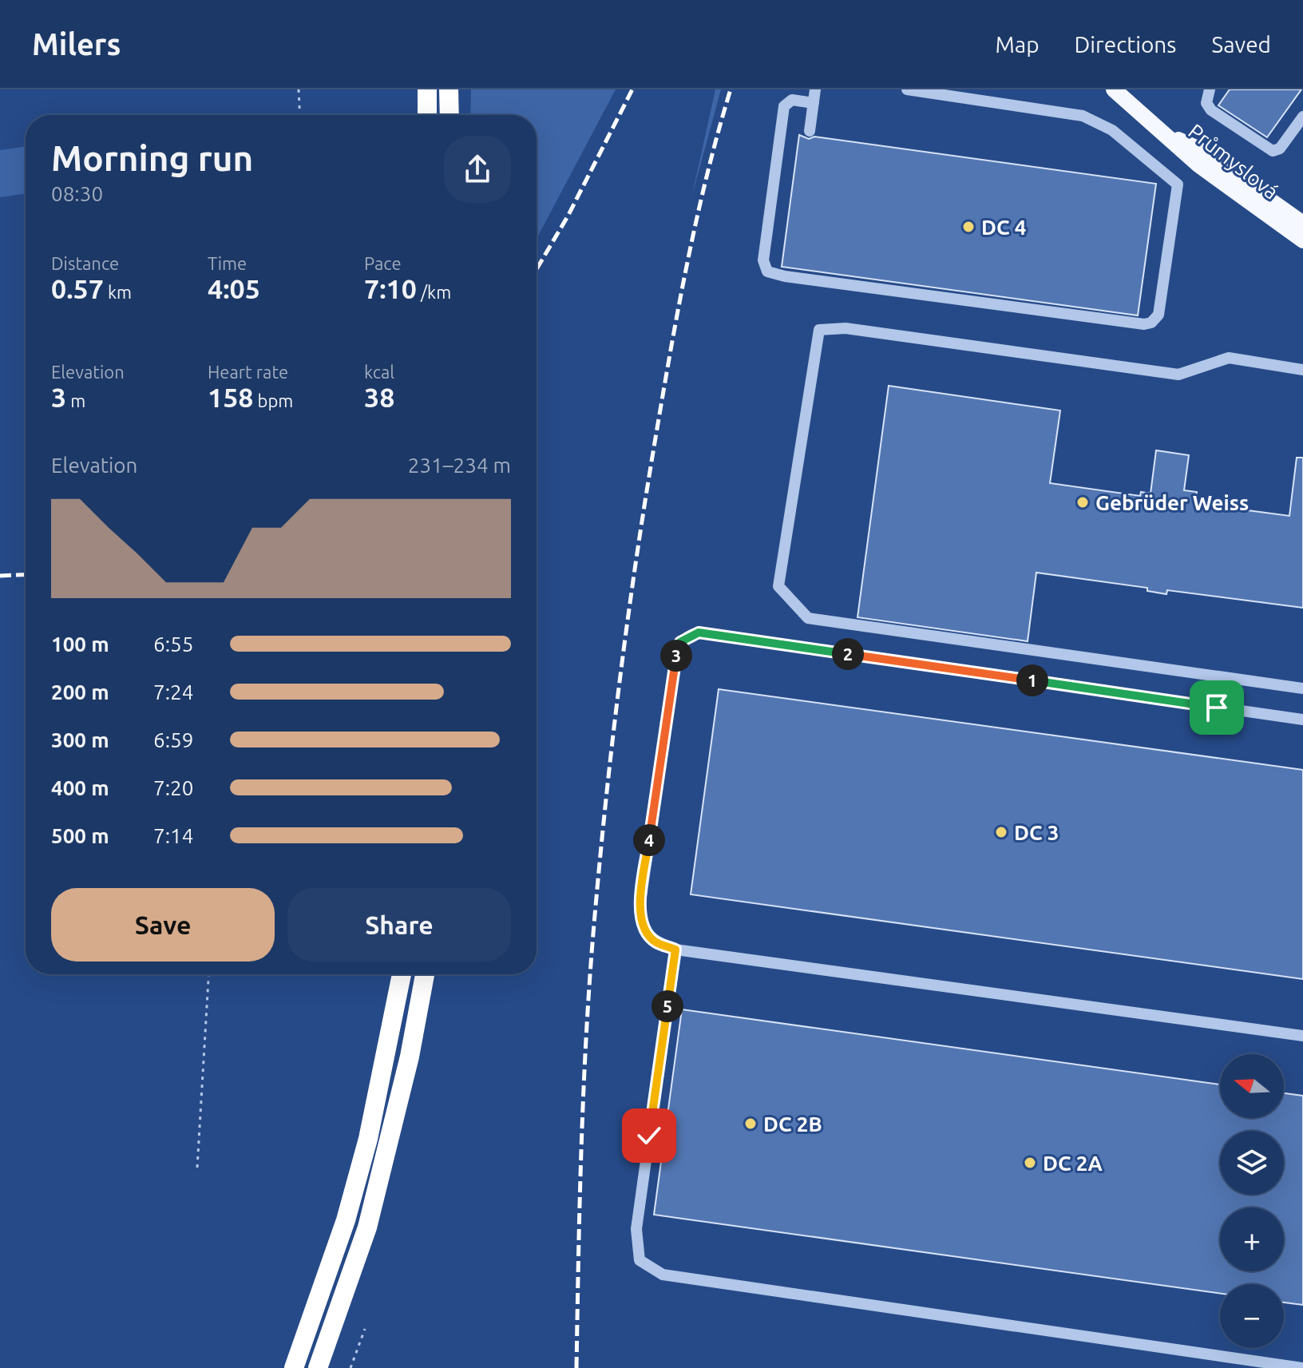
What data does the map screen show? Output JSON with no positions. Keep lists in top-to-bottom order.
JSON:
{
  "streets": {
    "main road": ["Průmyslová"]
  },
  "places": [
    "DC 4",
    "Gebrüder Weiss",
    "DC 3",
    "DC 2B",
    "DC 2A"
  ],
  "north": "left",
  "page": {
    "header": "Milers",
    "nav": ["Map", "Directions", "Saved"],
    "heading": ["Morning run", "08:30"],
    "stats": [
      ["Distance", "0.57 km"],
      ["Time", "4:05"],
      ["Pace", "7:10 /km"],
      ["Elevation", "3 m"],
      ["Heart rate", "158 bpm"],
      ["kcal", "38"]
    ],
    "chart": ["Elevation", "231–234 m"],
    "list": [
      {
        "name": "100 m",
        "note": "6:55"
      },
      {
        "name": "200 m",
        "note": "7:24"
      },
      {
        "name": "300 m",
        "note": "6:59"
      },
      {
        "name": "400 m",
        "note": "7:20"
      },
      {
        "name": "500 m",
        "note": "7:14"
      }
    ],
    "pins": [
      "2",
      "3",
      "1",
      "4",
      "5"
    ],
    "buttons": ["Save", "Share"],
    "map_buttons": ["+", "−"]
  }
}
